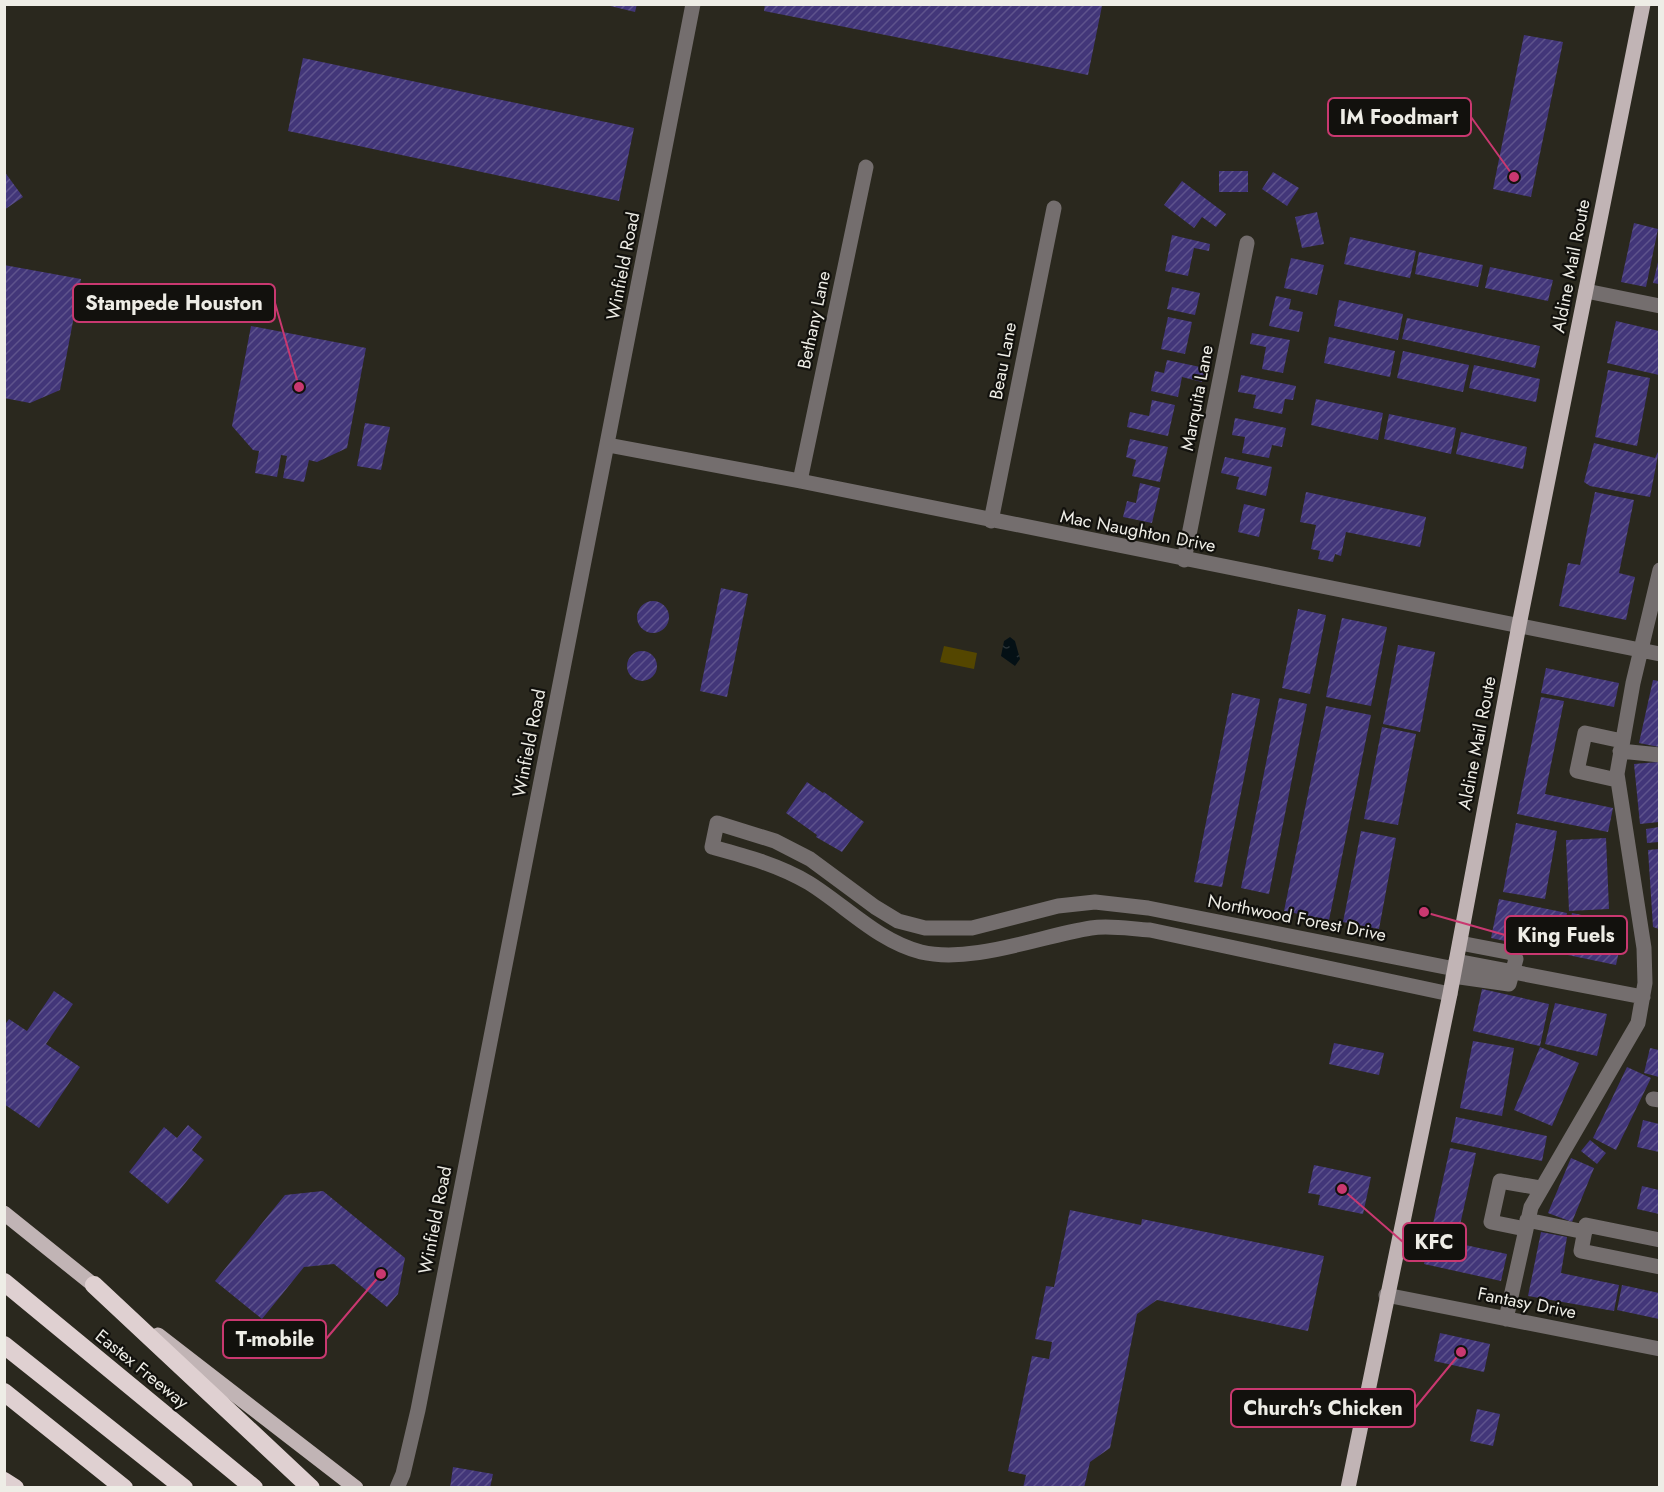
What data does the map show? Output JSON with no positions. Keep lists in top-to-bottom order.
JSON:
{
  "streets": {
    "highway": ["Eastex Freeway"],
    "main road": ["Aldine Mail Route"],
    "street": [
      "Winfield Road",
      "Bethany Lane",
      "Beau Lane",
      "Marquita Lane",
      "Mac Naughton Drive",
      "Northwood Forest Drive",
      "Fantasy Drive"
    ]
  },
  "crossings": [
    ["Winfield Road", "Mac Naughton Drive"],
    ["Aldine Mail Route", "Mac Naughton Drive"],
    ["Aldine Mail Route", "Northwood Forest Drive"],
    ["Aldine Mail Route", "Fantasy Drive"],
    ["Bethany Lane", "Mac Naughton Drive"],
    ["Beau Lane", "Mac Naughton Drive"],
    ["Marquita Lane", "Mac Naughton Drive"]
  ],
  "places": [
    "IM Foodmart",
    "Stampede Houston",
    "King Fuels",
    "KFC",
    "T-mobile",
    "Church's Chicken"
  ]
}
